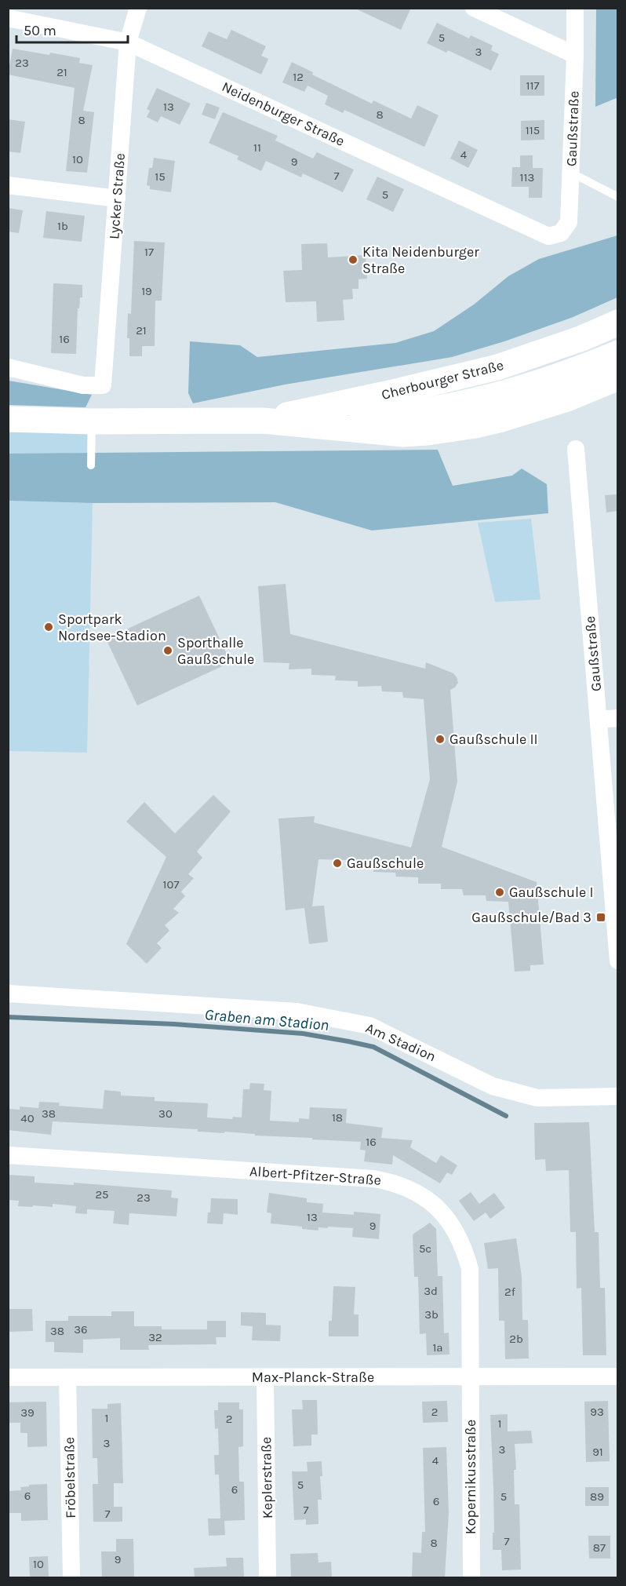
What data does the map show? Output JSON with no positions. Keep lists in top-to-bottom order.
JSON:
{
  "streets": {
    "main road": ["Cherbourger Straße"],
    "street": [
      "Neidenburger Straße",
      "Gaußstraße",
      "Lycker Straße",
      "Am Stadion",
      "Albert-Pfitzer-Straße",
      "Max-Planck-Straße",
      "Kopernikusstraße",
      "Fröbelstraße",
      "Keplerstraße"
    ]
  },
  "crossings": [
    ["Neidenburger Straße", "Gaußstraße"],
    ["Neidenburger Straße", "Lycker Straße"],
    ["Albert-Pfitzer-Straße", "Max-Planck-Straße"],
    ["Albert-Pfitzer-Straße", "Kopernikusstraße"],
    ["Max-Planck-Straße", "Kopernikusstraße"],
    ["Max-Planck-Straße", "Fröbelstraße"],
    ["Max-Planck-Straße", "Keplerstraße"]
  ],
  "water": ["Graben am Stadion"],
  "places": {
    "other": [
      "Kita Neidenburger Straße",
      "Sportpark Nordsee-Stadion",
      "Sporthalle Gaußschule",
      "Gaußschule II",
      "Gaußschule",
      "Gaußschule I"
    ],
    "transit": ["Gaußschule/Bad 3"]
  },
  "house_numbers": [
    "5",
    "3",
    "23",
    "21",
    "12",
    "117",
    "13",
    "8",
    "8",
    "115",
    "11",
    "4",
    "10",
    "9",
    "7",
    "15",
    "113",
    "5",
    "1b",
    "17",
    "19",
    "21",
    "16",
    "107",
    "38",
    "30",
    "18",
    "40",
    "16",
    "25",
    "23",
    "13",
    "9",
    "5c",
    "3d",
    "2f",
    "3b",
    "36",
    "38",
    "32",
    "2b",
    "1a",
    "2",
    "93",
    "39",
    "1",
    "2",
    "1",
    "3",
    "3",
    "91",
    "4",
    "5",
    "6",
    "6",
    "5",
    "89",
    "6",
    "7",
    "7",
    "7",
    "8",
    "87",
    "9",
    "10"
  ],
  "scale_bar": "50 m"
}
